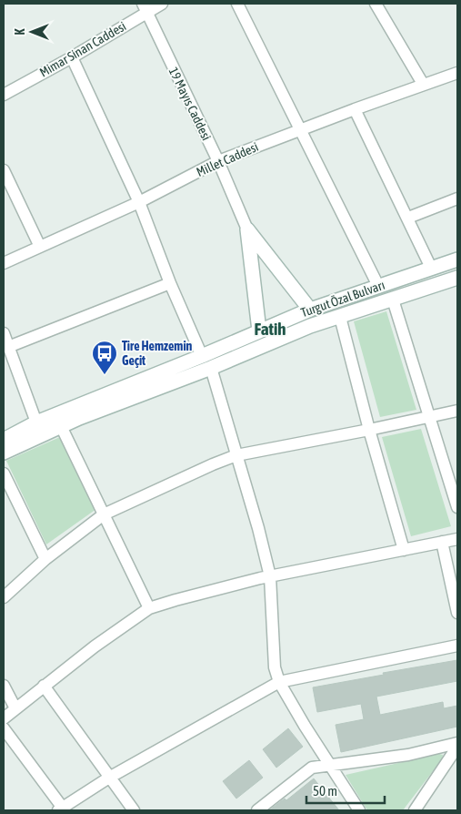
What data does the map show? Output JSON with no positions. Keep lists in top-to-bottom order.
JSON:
{
  "streets": {
    "main road": ["Turgut Özal Bulvarı"],
    "street": ["Mimar Sinan Caddesi", "19 Mayıs Caddesi", "Millet Caddesi"]
  },
  "crossings": [
    ["Mimar Sinan Caddesi", "19 Mayıs Caddesi"],
    ["19 Mayıs Caddesi", "Millet Caddesi"]
  ],
  "districts": ["Fatih"],
  "places": {
    "bus stop": ["Tire Hemzemin Geçit"]
  },
  "scale_bar": "50 m",
  "north": "left"
}
